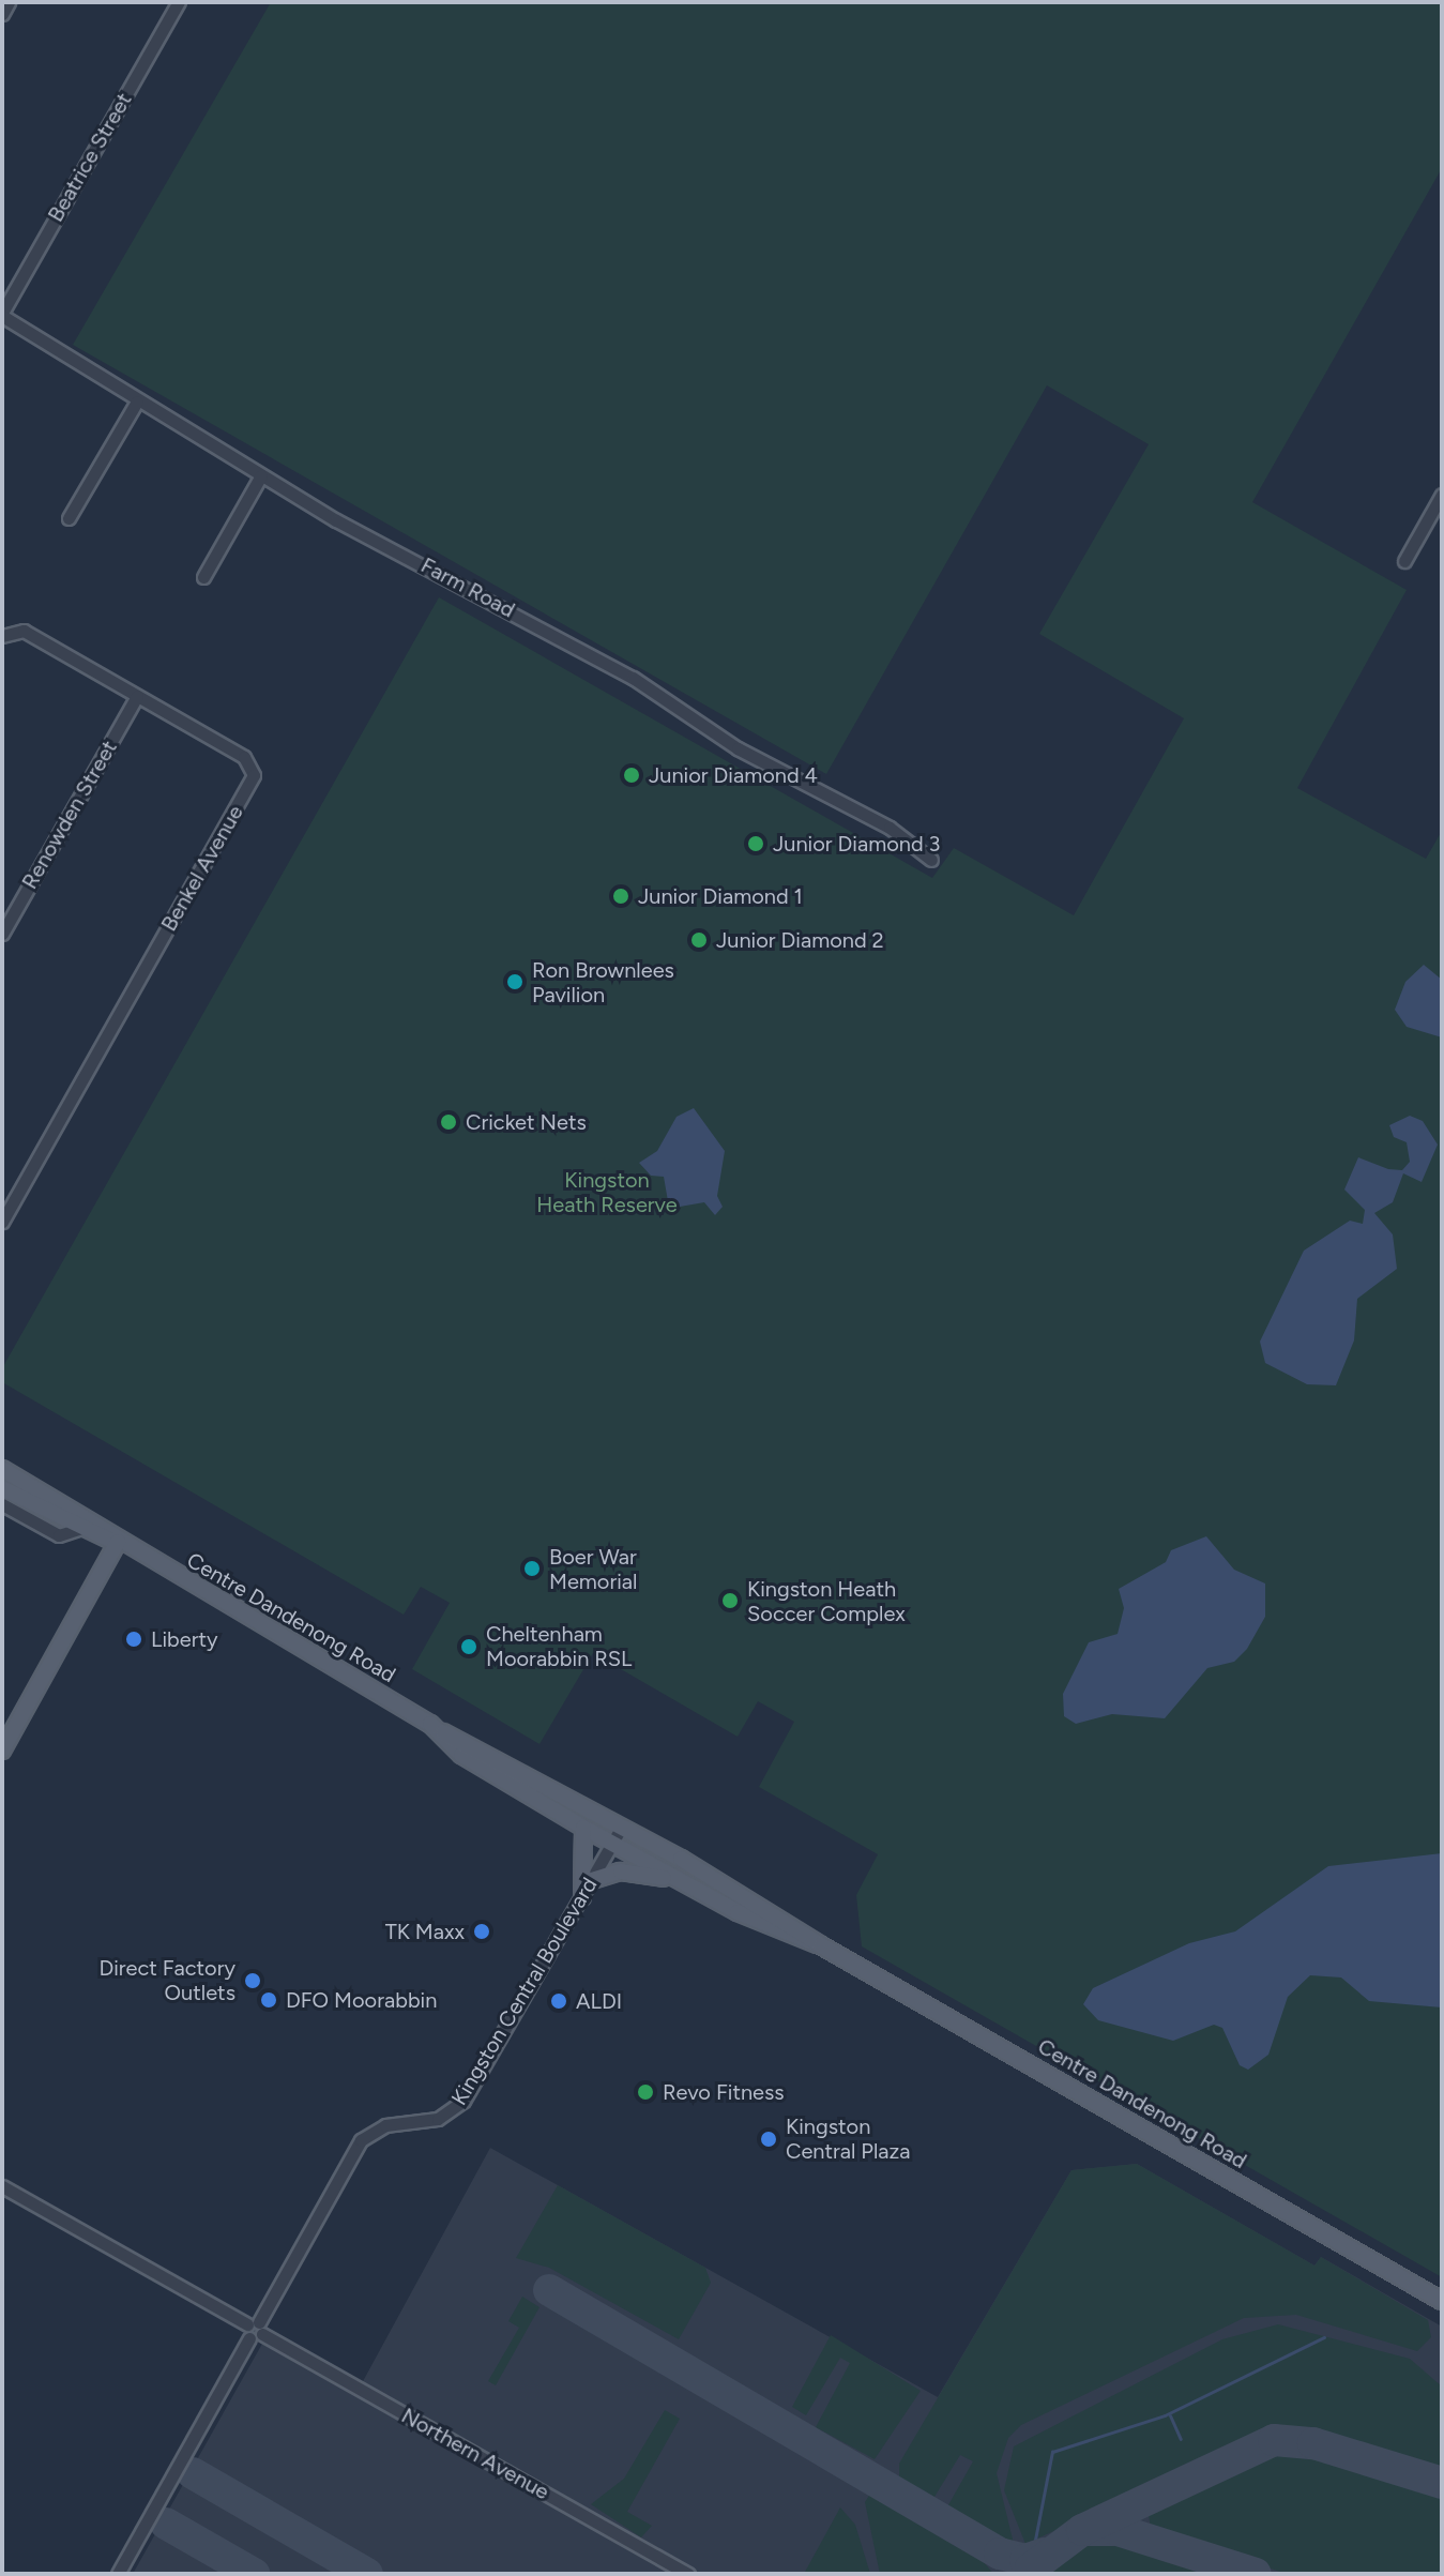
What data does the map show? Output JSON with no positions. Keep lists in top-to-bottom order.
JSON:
{
  "streets": {
    "main road": ["Centre Dandenong Road"],
    "street": [
      "Beatrice Street",
      "Farm Road",
      "Renowden Street",
      "Benkel Avenue",
      "Kingston Central Boulevard",
      "Northern Avenue"
    ]
  },
  "crossings": [
    ["Beatrice Street", "Farm Road"],
    ["Renowden Street", "Benkel Avenue"],
    ["Centre Dandenong Road", "Kingston Central Boulevard"],
    ["Kingston Central Boulevard", "Northern Avenue"]
  ],
  "parks": ["Kingston Heath Reserve"],
  "places": [
    "Junior Diamond 4",
    "Junior Diamond 3",
    "Junior Diamond 1",
    "Junior Diamond 2",
    "Ron Brownlees Pavilion",
    "Cricket Nets",
    "Boer War Memorial",
    "Kingston Heath Soccer Complex",
    "Liberty",
    "Cheltenham Moorabbin RSL",
    "TK Maxx",
    "Direct Factory Outlets",
    "DFO Moorabbin",
    "ALDI",
    "Revo Fitness",
    "Kingston Central Plaza"
  ]
}
